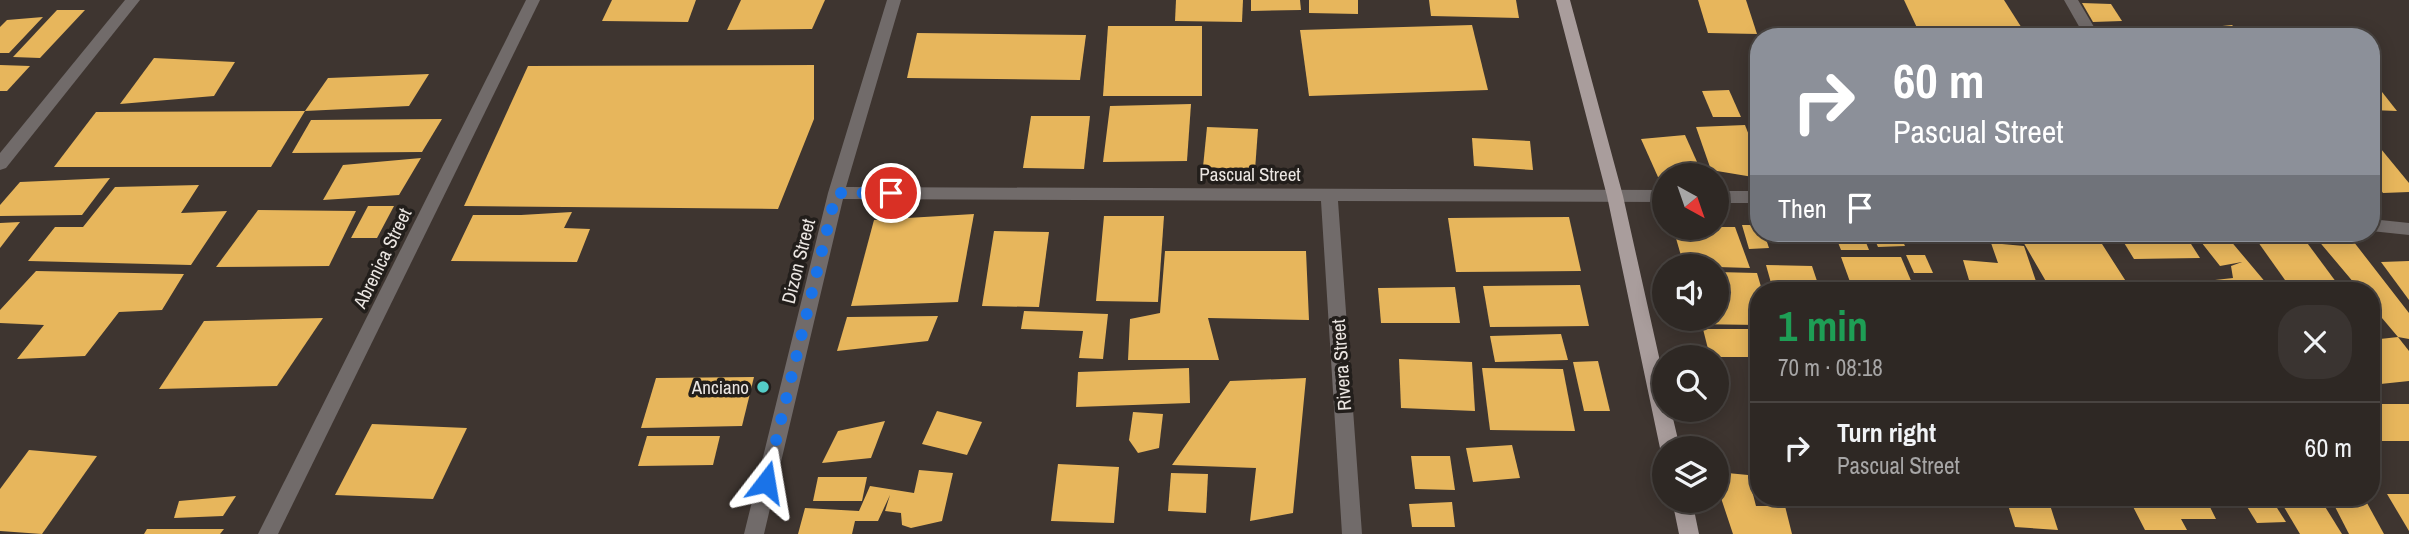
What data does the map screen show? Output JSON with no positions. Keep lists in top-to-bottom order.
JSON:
{
  "streets": {
    "street": [
      "Pascual Street",
      "Abrenica Street",
      "Dizon Street",
      "Rivera Street"
    ]
  },
  "crossings": [
    ["Pascual Street", "Dizon Street"],
    ["Pascual Street", "Rivera Street"]
  ],
  "places": ["Anciano"],
  "north": "bottom right",
  "page": {
    "turn": ["60 m", "Pascual Street"],
    "then": "Then",
    "heading": ["1 min", "70 m · 08:18"],
    "list": [
      {
        "name": "Turn right",
        "note": "Pascual Street",
        "value": "60 m"
      }
    ]
  }
}
